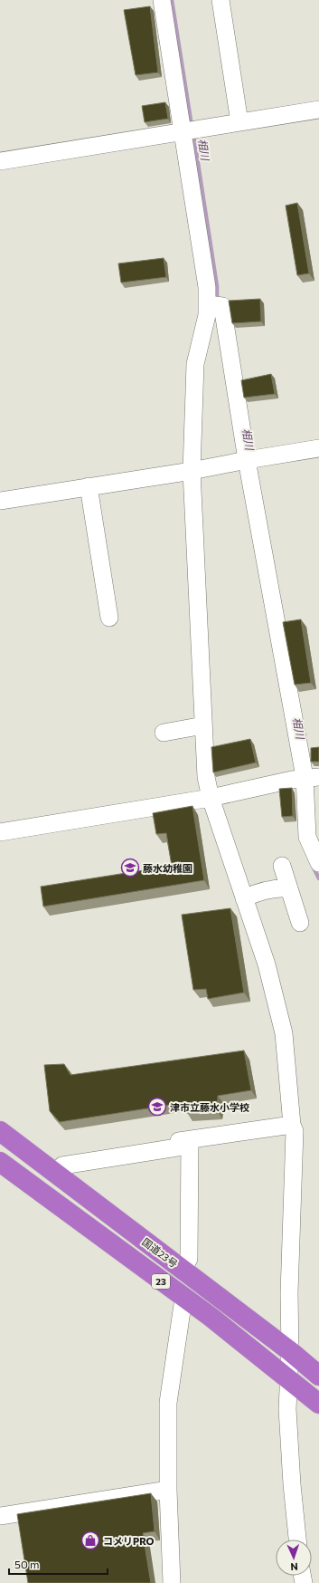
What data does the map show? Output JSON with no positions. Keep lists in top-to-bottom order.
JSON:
{
  "streets": {
    "highway": ["国道23号", "23"]
  },
  "water": ["相川"],
  "places": {
    "school or university": ["藤水幼稚園", "津市立藤水小学校"],
    "shop": ["コメリPRO"]
  },
  "scale_bar": "50 m",
  "north": "bottom"
}
